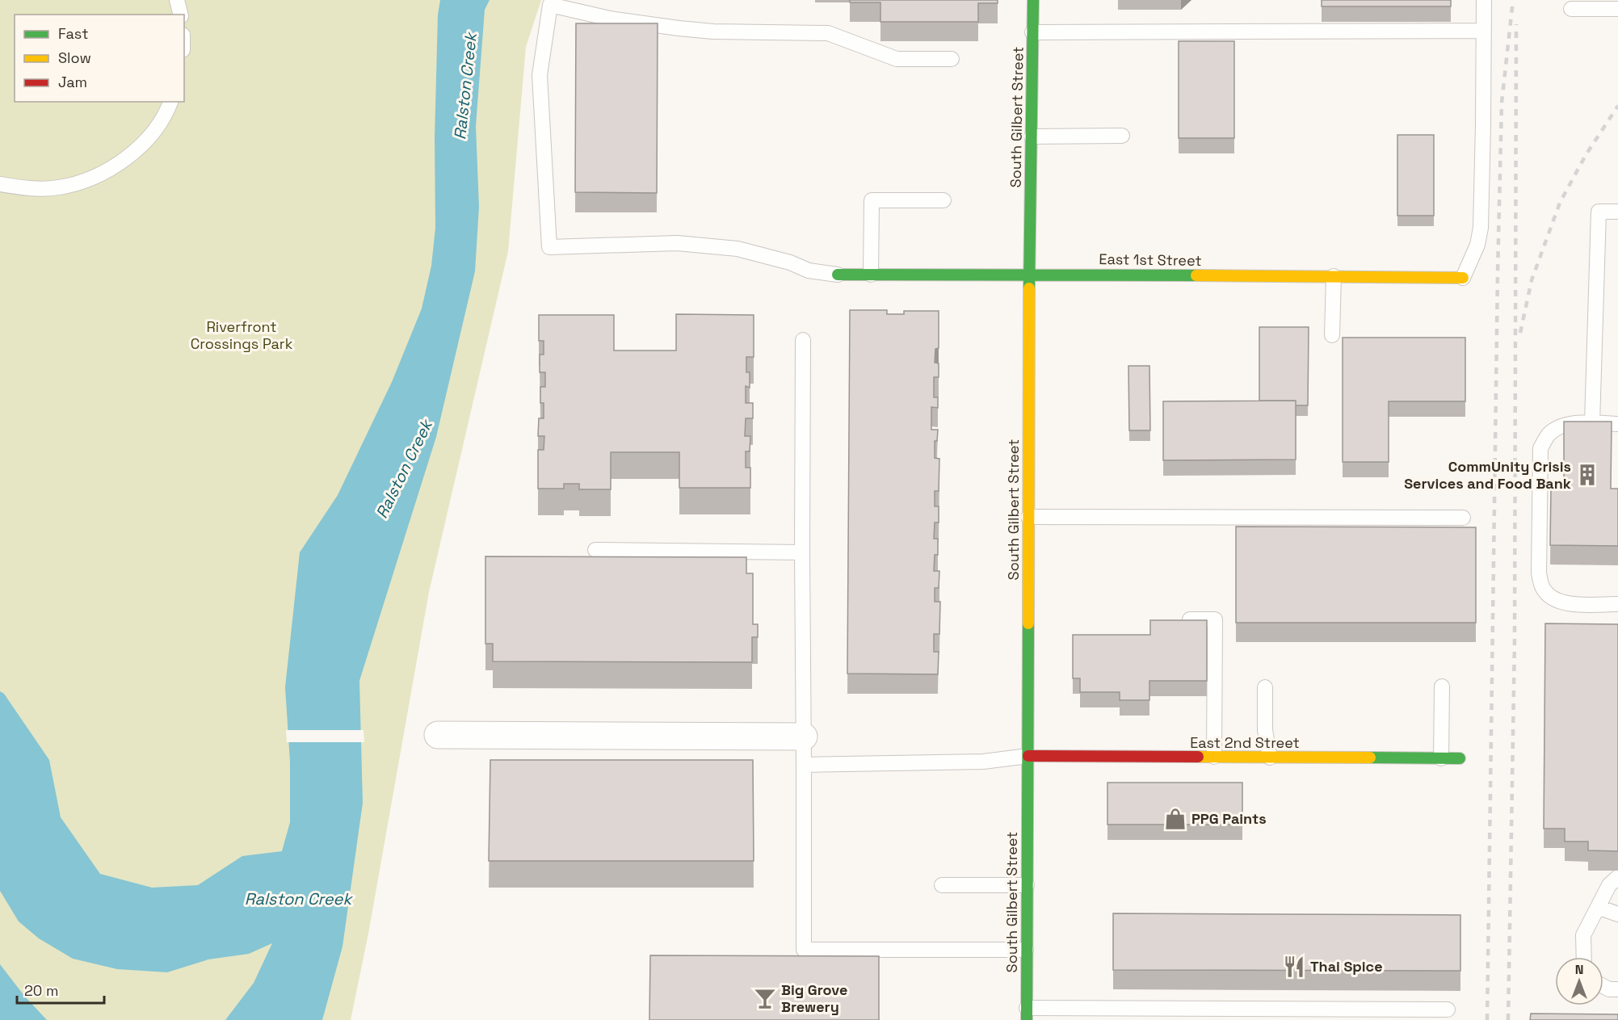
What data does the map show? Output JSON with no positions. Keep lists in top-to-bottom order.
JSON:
{
  "streets": {
    "street": ["South Gilbert Street", "East 1st Street", "East 2nd Street"]
  },
  "crossings": [
    ["South Gilbert Street", "East 1st Street"],
    ["South Gilbert Street", "East 2nd Street"]
  ],
  "water": ["Ralston Creek"],
  "parks": ["Riverfront Crossings Park"],
  "places": {
    "building": ["CommUnity Crisis Services and Food Bank"],
    "shop": ["PPG Paints"],
    "restaurant": ["Thai Spice"],
    "bar": ["Big Grove Brewery"]
  },
  "legend": ["Fast", "Slow", "Jam"],
  "scale_bar": "20 m",
  "north": "top"
}
